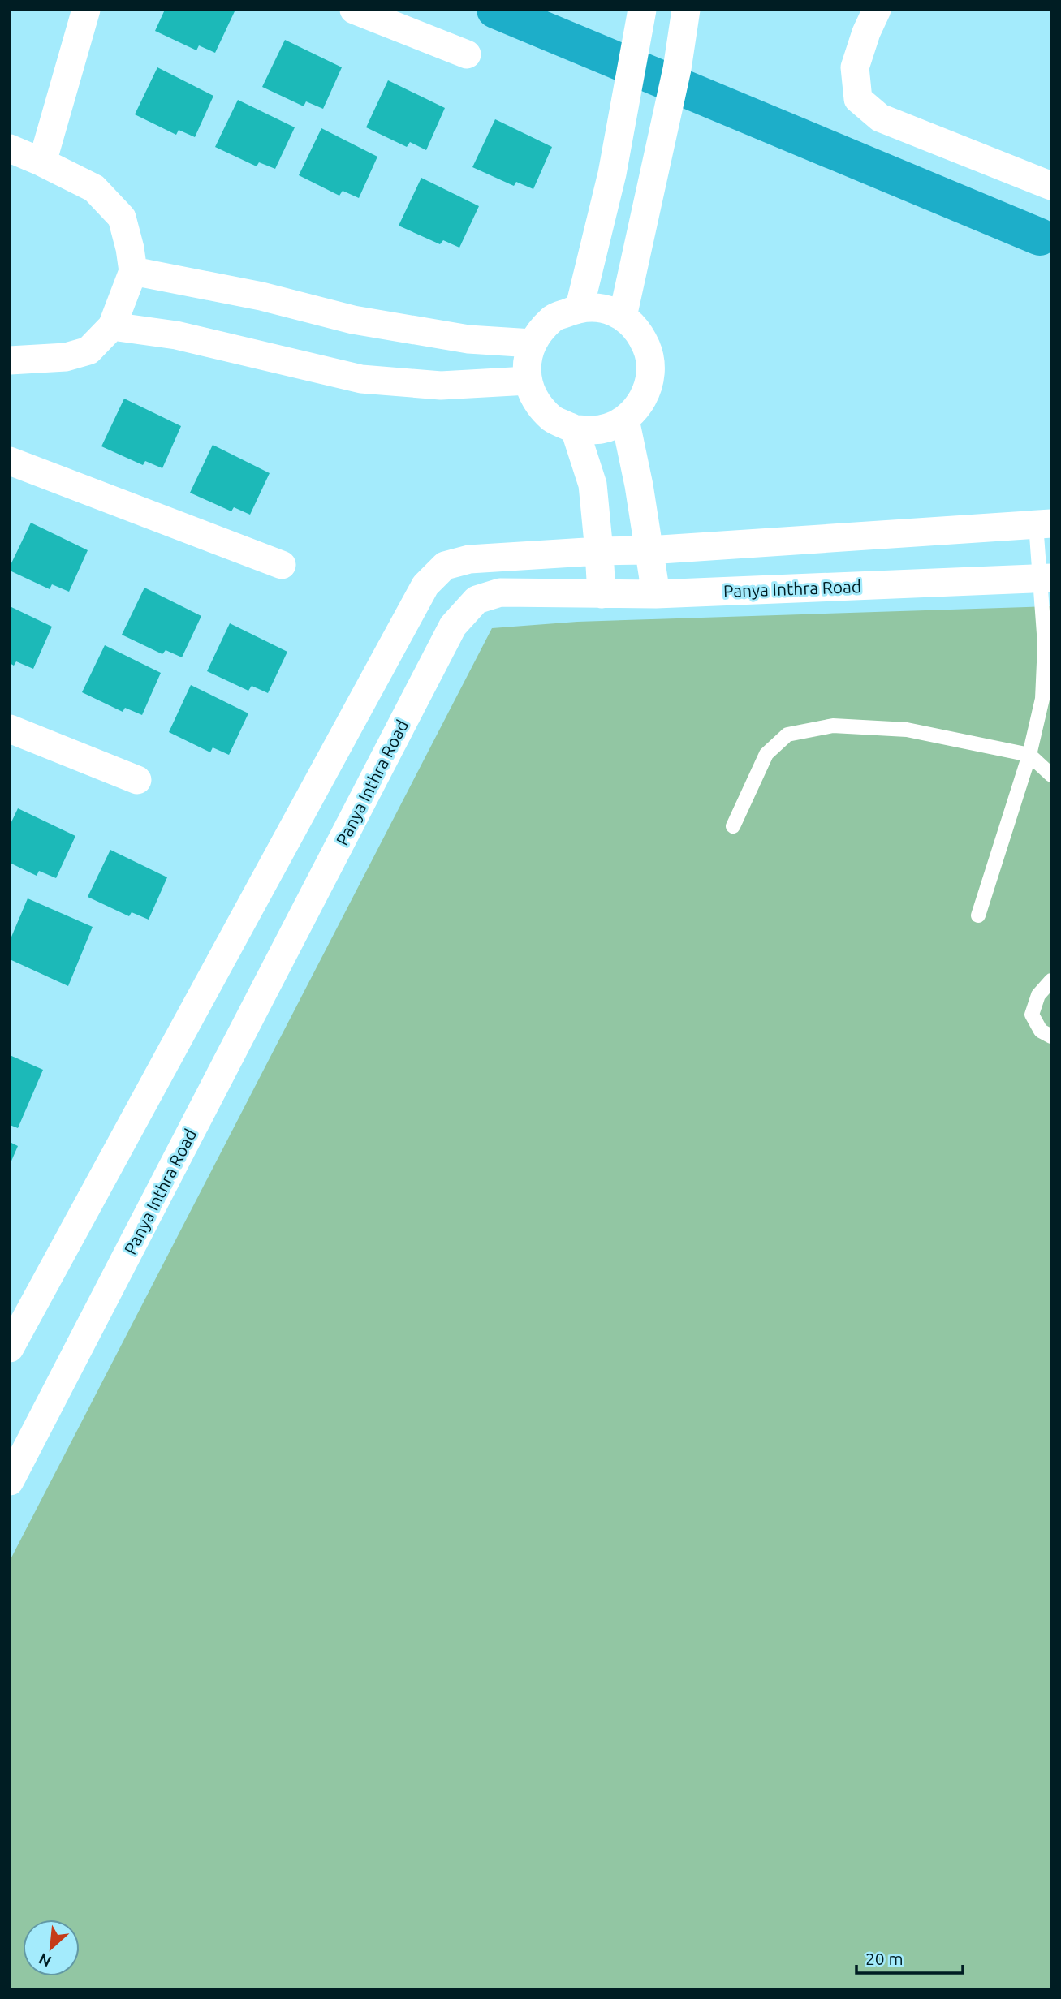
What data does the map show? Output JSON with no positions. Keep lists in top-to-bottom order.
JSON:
{
  "streets": {
    "street": ["Panya Inthra Road"]
  },
  "scale_bar": "20 m",
  "north": "bottom left"
}
